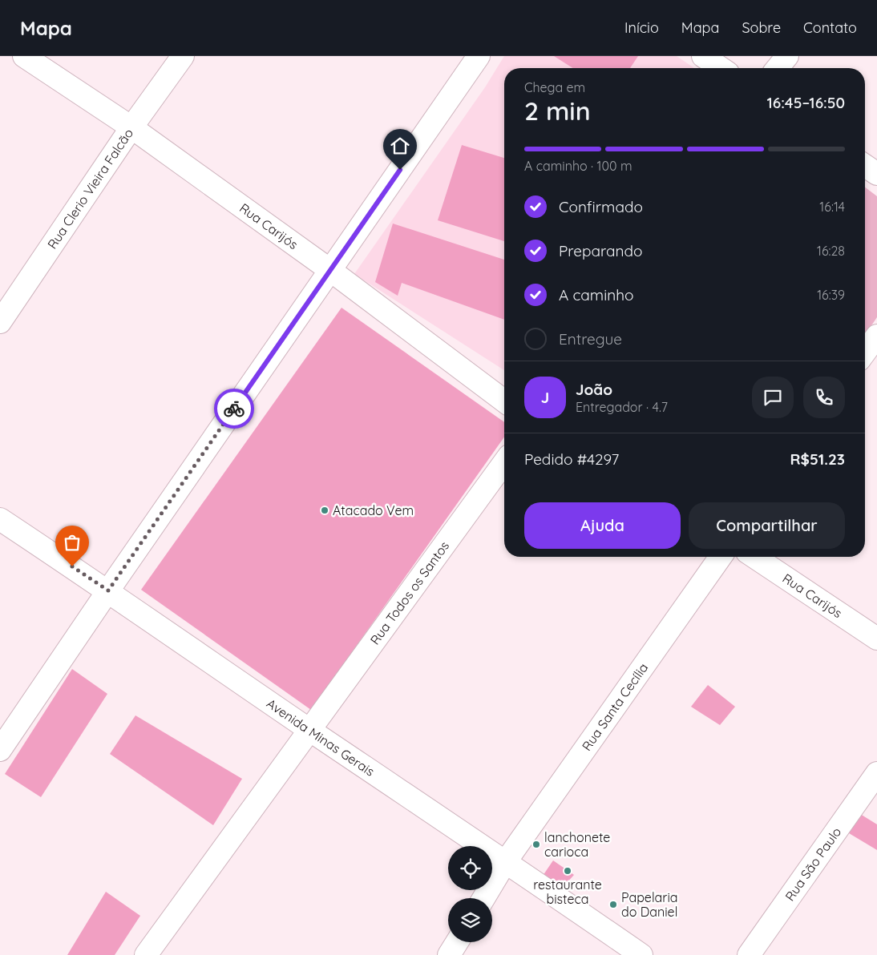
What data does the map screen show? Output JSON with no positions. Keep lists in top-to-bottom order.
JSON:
{
  "streets": {
    "street": [
      "Rua Clerio Vieira Falcão",
      "Rua Carijós",
      "Rua Todos os Santos",
      "Rua Santa Cecília",
      "Avenida Minas Gerais",
      "Rua São Paulo"
    ]
  },
  "crossings": [
    ["Rua Clerio Vieira Falcão", "Rua Carijós"],
    ["Rua Todos os Santos", "Avenida Minas Gerais"],
    ["Rua Santa Cecília", "Avenida Minas Gerais"]
  ],
  "places": [
    "Atacado Vem",
    "lanchonete carioca",
    "restaurante bisteca",
    "Papelaria do Daniel"
  ],
  "page": {
    "header": "Mapa",
    "nav": [
      "Início",
      "Mapa",
      "Sobre",
      "Contato"
    ],
    "heading": ["2 min", "Chega em", "16:45–16:50"],
    "panel": [
      "João",
      "Entregador · 4.7",
      "Pedido #4297",
      "R$51.23"
    ],
    "bar": "A caminho · 100 m",
    "list": [
      ["Confirmado", "16:14"],
      ["Preparando", "16:28"],
      ["A caminho", "16:39"],
      "Entregue"
    ],
    "round": "J",
    "buttons": ["Ajuda", "Compartilhar"]
  }
}
